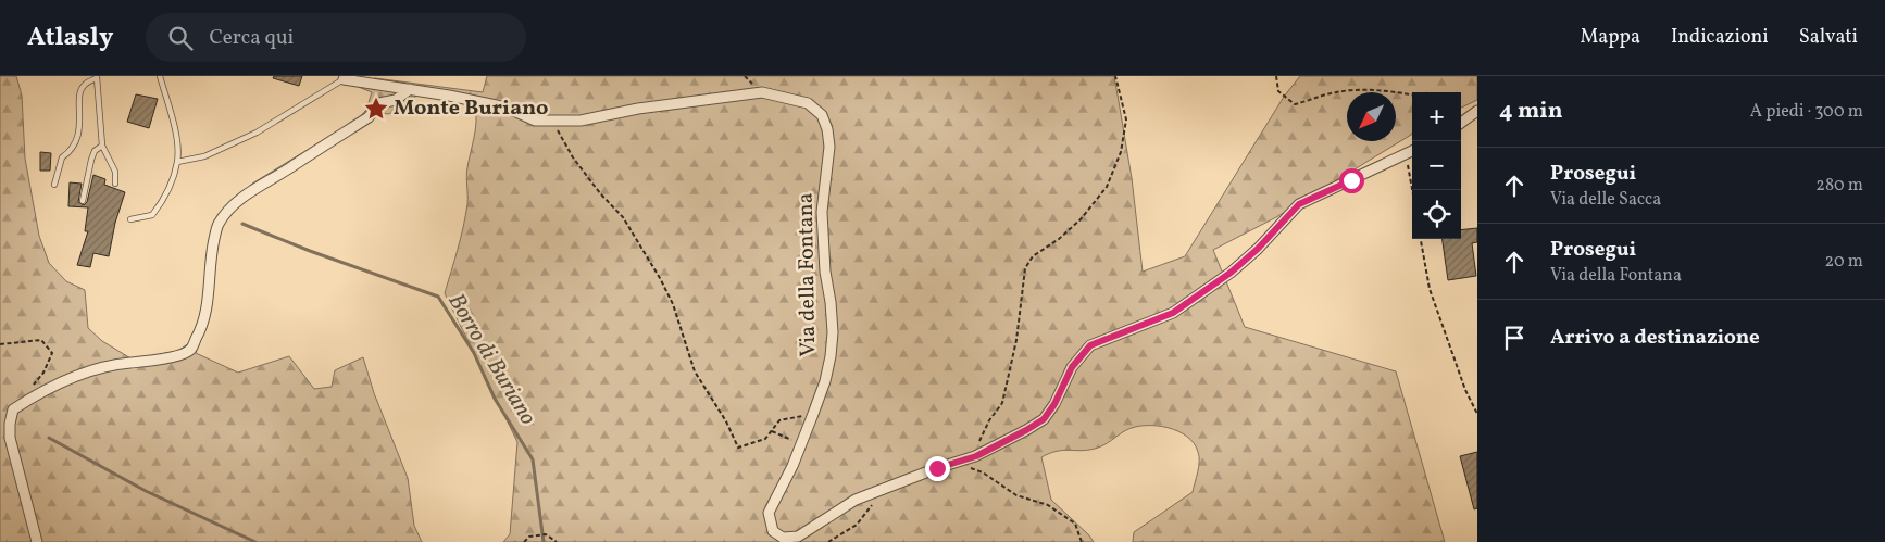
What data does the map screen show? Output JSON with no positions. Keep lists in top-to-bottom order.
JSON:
{
  "streets": {
    "street": ["Via della Fontana"]
  },
  "water": ["Borro di Buriano"],
  "places": {
    "place": ["Monte Buriano"]
  },
  "north": "bottom left",
  "page": {
    "header": "Atlasly",
    "search": "Cerca qui",
    "nav": ["Mappa", "Indicazioni", "Salvati"],
    "heading": ["4 min", "A piedi · 300 m"],
    "map_buttons": ["+", "−"],
    "list": [
      ["Prosegui", "Via delle Sacca", "280 m"],
      ["Prosegui", "Via della Fontana", "20 m"],
      "Arrivo a destinazione"
    ]
  }
}
